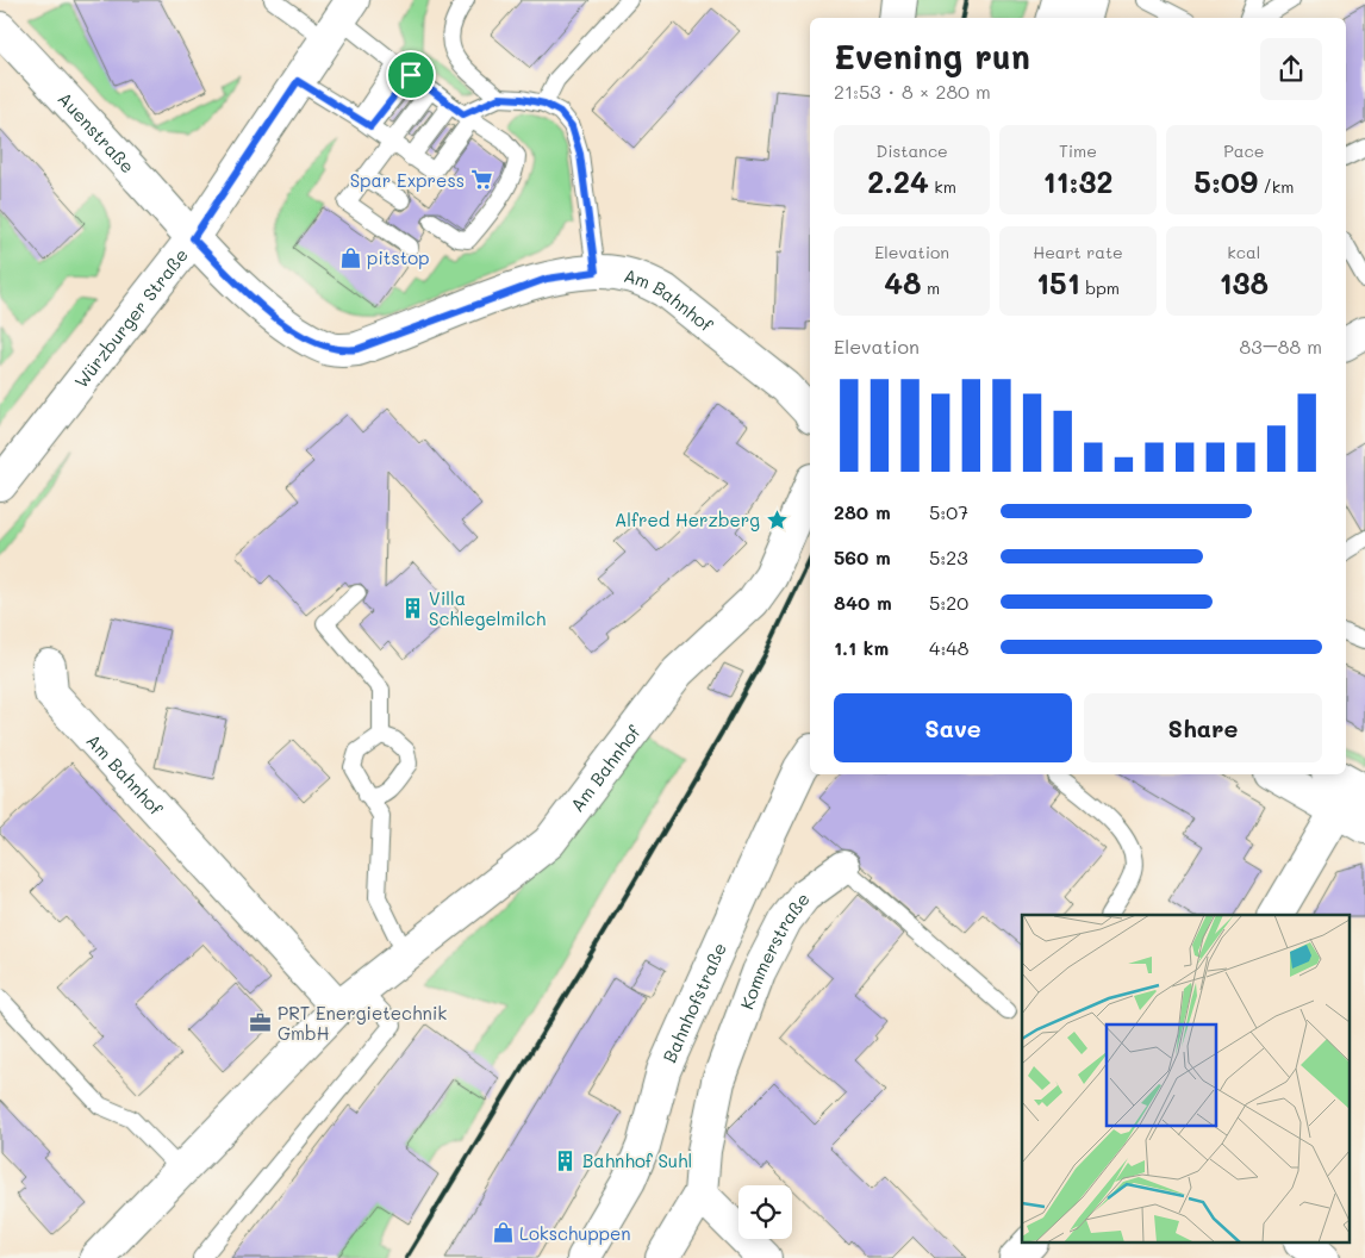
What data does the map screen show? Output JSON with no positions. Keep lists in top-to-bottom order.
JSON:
{
  "streets": {
    "street": [
      "Auenstraße",
      "Am Bahnhof",
      "Würzburger Straße",
      "Kommerstraße",
      "Bahnhofstraße"
    ]
  },
  "crossings": [
    ["Auenstraße", "Am Bahnhof"],
    ["Auenstraße", "Würzburger Straße"],
    ["Am Bahnhof", "Würzburger Straße"]
  ],
  "places": {
    "supermarket": ["Spar Express"],
    "shop": ["pitstop", "Lokschuppen"],
    "place": ["Alfred Herzberg"],
    "building": ["Villa Schlegelmilch", "Bahnhof Suhl"],
    "office": ["PRT Energietechnik GmbH"]
  },
  "page": {
    "heading": ["Evening run", "21:53 · 8 × 280 m"],
    "stats": [
      ["Distance", "2.24 km"],
      ["Time", "11:32"],
      ["Pace", "5:09 /km"],
      ["Elevation", "48 m"],
      ["Heart rate", "151 bpm"],
      ["kcal", "138"]
    ],
    "chart": ["Elevation", "83–88 m"],
    "list": [
      {
        "name": "280 m",
        "note": "5:07"
      },
      {
        "name": "560 m",
        "note": "5:23"
      },
      {
        "name": "840 m",
        "note": "5:20"
      },
      {
        "name": "1.1 km",
        "note": "4:48"
      }
    ],
    "buttons": ["Save", "Share"]
  }
}
